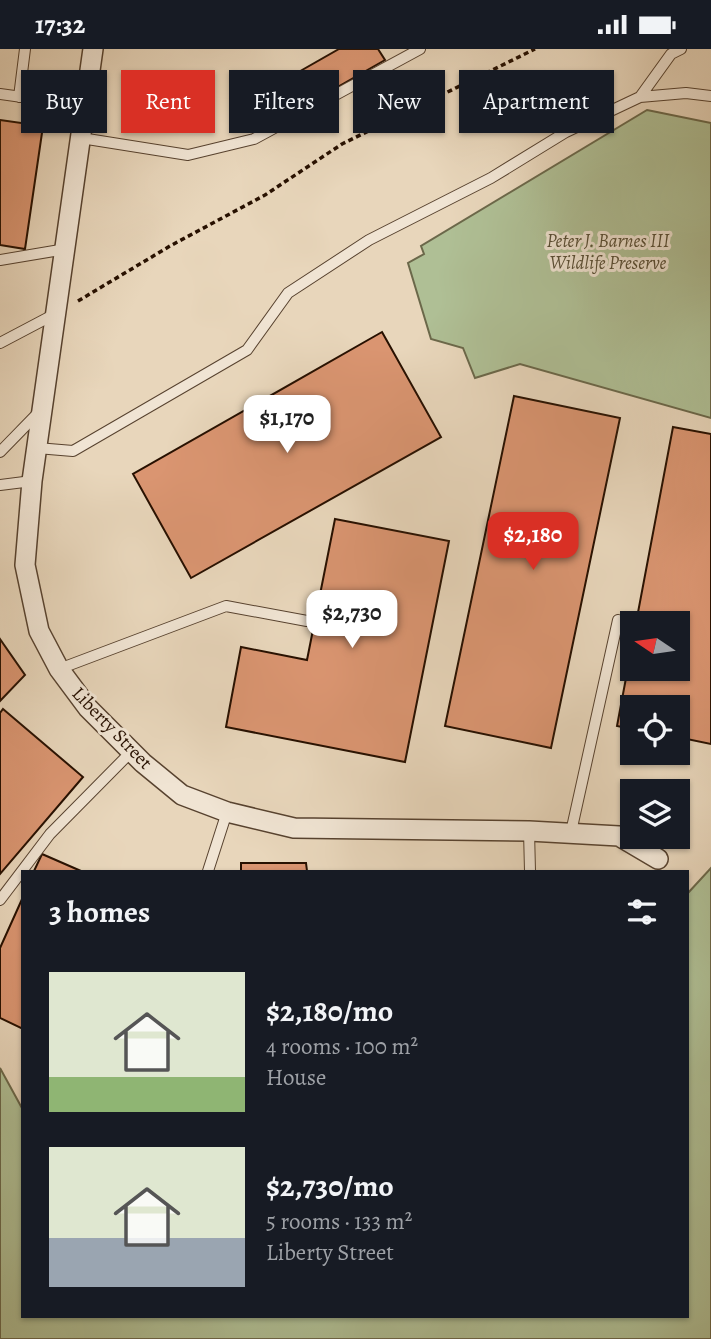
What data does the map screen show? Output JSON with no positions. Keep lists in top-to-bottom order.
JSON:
{
  "streets": {
    "street": ["Liberty Street"]
  },
  "parks": ["Peter J. Barnes III Wildlife Preserve"],
  "north": "left",
  "page": {
    "status": "17:32",
    "chip": [
      "Buy",
      "Rent",
      "Filters",
      "New",
      "Apartment"
    ],
    "price": ["$1,170", "$2,180", "$2,730"],
    "heading": "3 homes",
    "list": [
      {
        "name": "$2,180/mo",
        "note": "4 rooms · 100 m² · House"
      },
      {
        "name": "$2,730/mo",
        "note": "5 rooms · 133 m² · Liberty Street"
      }
    ]
  }
}
